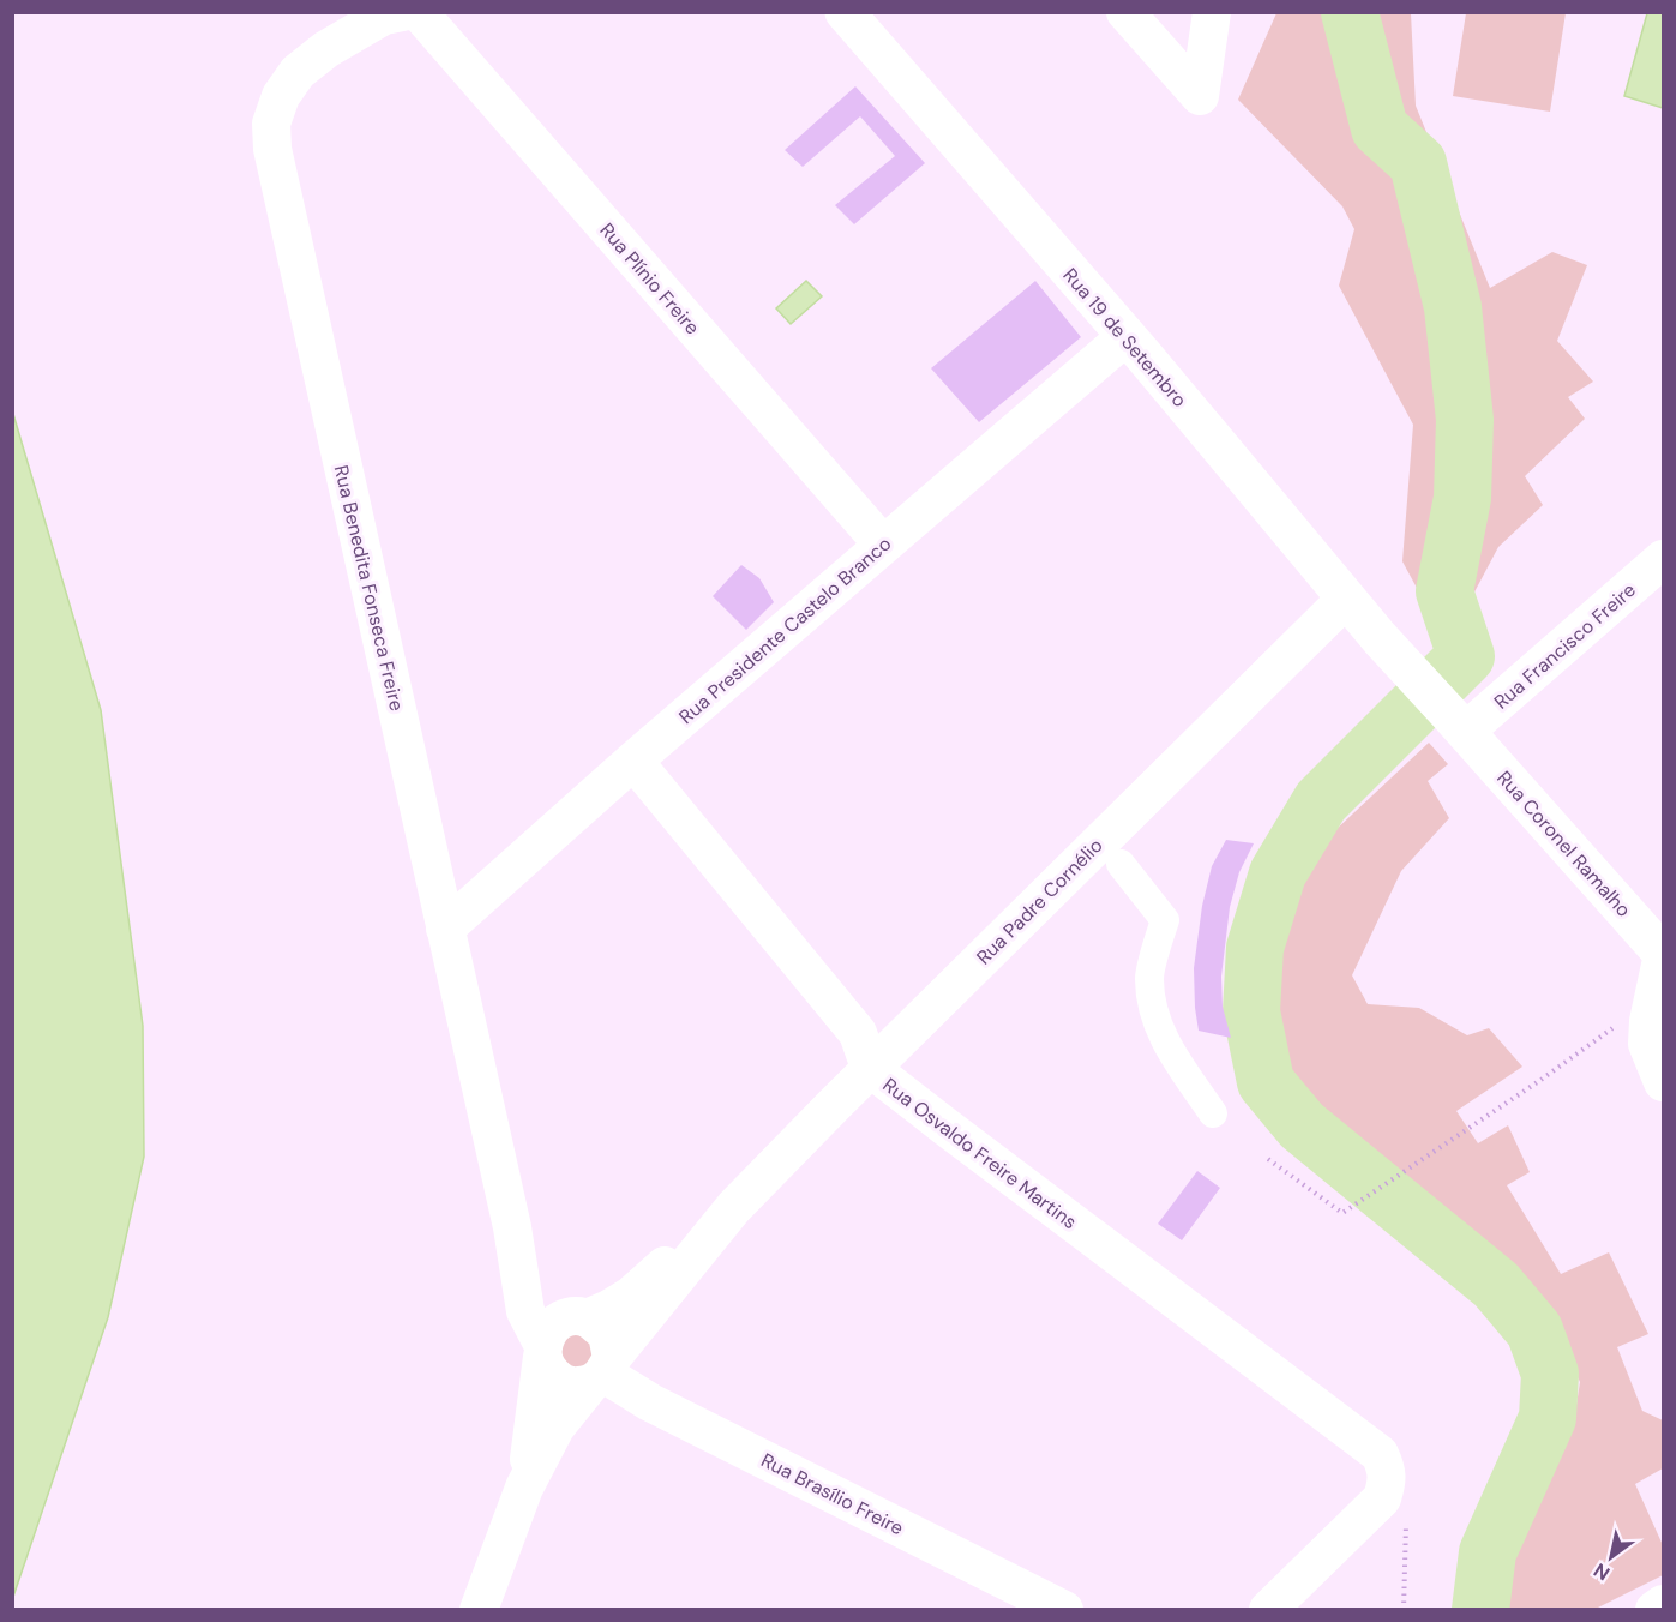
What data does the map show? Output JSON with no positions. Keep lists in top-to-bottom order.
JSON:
{
  "streets": {
    "main road": ["Rua 19 de Setembro", "Rua Coronel Ramalho"],
    "street": [
      "Rua Plínio Freire",
      "Rua Benedita Fonseca Freire",
      "Rua Presidente Castelo Branco",
      "Rua Francisco Freire",
      "Rua Padre Cornélio",
      "Rua Osvaldo Freire Martins",
      "Rua Brasílio Freire"
    ]
  },
  "crossings": [
    ["Rua Plínio Freire", "Rua Presidente Castelo Branco"],
    ["Rua 19 de Setembro", "Rua Presidente Castelo Branco"],
    ["Rua 19 de Setembro", "Rua Coronel Ramalho"],
    ["Rua 19 de Setembro", "Rua Padre Cornélio"],
    ["Rua Benedita Fonseca Freire", "Rua Presidente Castelo Branco"],
    ["Rua Presidente Castelo Branco", "Rua Osvaldo Freire Martins"],
    ["Rua Francisco Freire", "Rua Coronel Ramalho"],
    ["Rua Padre Cornélio", "Rua Osvaldo Freire Martins"],
    ["Rua Padre Cornélio", "Rua Brasílio Freire"]
  ],
  "north": "bottom left"
}
